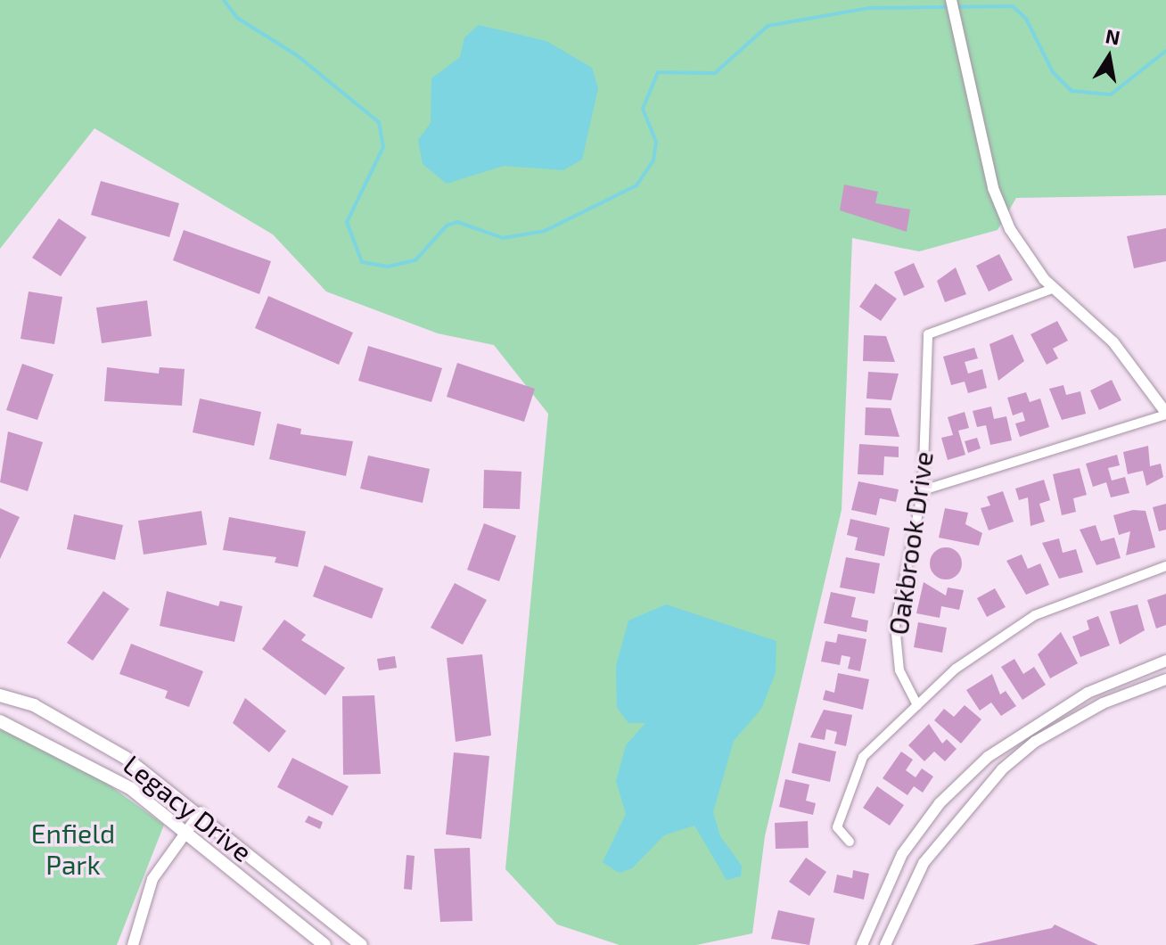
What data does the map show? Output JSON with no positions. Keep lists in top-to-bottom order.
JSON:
{
  "streets": {
    "main road": ["Legacy Drive"],
    "street": ["Oakbrook Drive"]
  },
  "parks": ["Enfield Park"],
  "north": "top"
}
